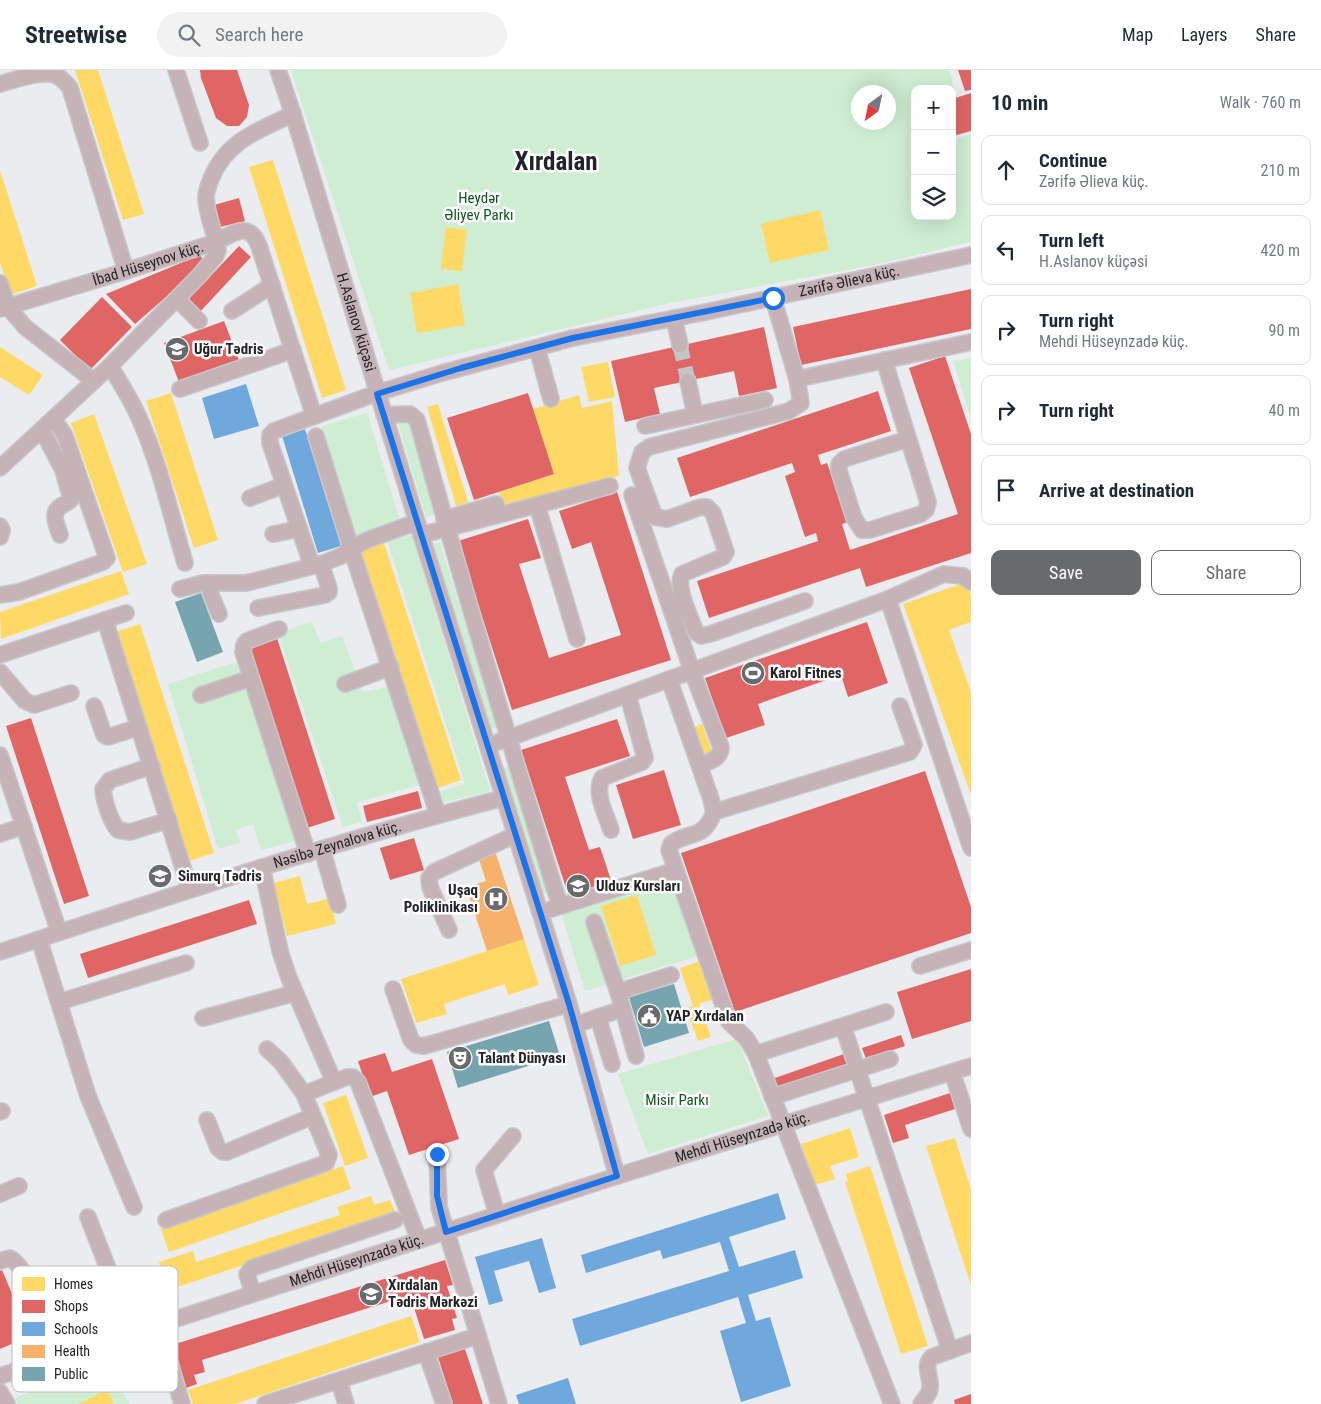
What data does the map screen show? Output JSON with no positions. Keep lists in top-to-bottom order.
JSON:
{
  "streets": {
    "street": [
      "İbad Hüseynov küç.",
      "Zərifə Əlieva küç.",
      "H.Aslanov küçəsi",
      "Nəsibə Zeynalova küç.",
      "Mehdi Hüseynzadə küç."
    ]
  },
  "crossings": [
    ["İbad Hüseynov küç.", "H.Aslanov küçəsi"],
    ["Zərifə Əlieva küç.", "H.Aslanov küçəsi"],
    ["H.Aslanov küçəsi", "Nəsibə Zeynalova küç."],
    ["H.Aslanov küçəsi", "Mehdi Hüseynzadə küç."]
  ],
  "districts": ["Xırdalan"],
  "parks": ["Heydər Əliyev Parkı", "Misir Parkı"],
  "places": {
    "school or university": [
      "Uğur Tədris",
      "Simurq Tədris",
      "Ulduz Kursları",
      "Xırdalan Tədris Mərkəzi"
    ],
    "sports": ["Karol Fitnes"],
    "hospital": ["Uşaq Poliklinikası"],
    "public building": ["YAP Xırdalan"],
    "theatre": ["Talant Dünyası"]
  },
  "legend": [
    "Homes",
    "Shops",
    "Schools",
    "Health",
    "Public"
  ],
  "north": "bottom left",
  "page": {
    "header": "Streetwise",
    "search": "Search here",
    "nav": ["Map", "Layers", "Share"],
    "heading": ["10 min", "Walk · 760 m"],
    "map_buttons": ["+", "−"],
    "list": [
      ["Continue", "Zərifə Əlieva küç.", "210 m"],
      ["Turn left", "H.Aslanov küçəsi", "420 m"],
      ["Turn right", "Mehdi Hüseynzadə küç.", "90 m"],
      ["Turn right", "40 m"],
      "Arrive at destination"
    ],
    "buttons": ["Save", "Share"]
  }
}
